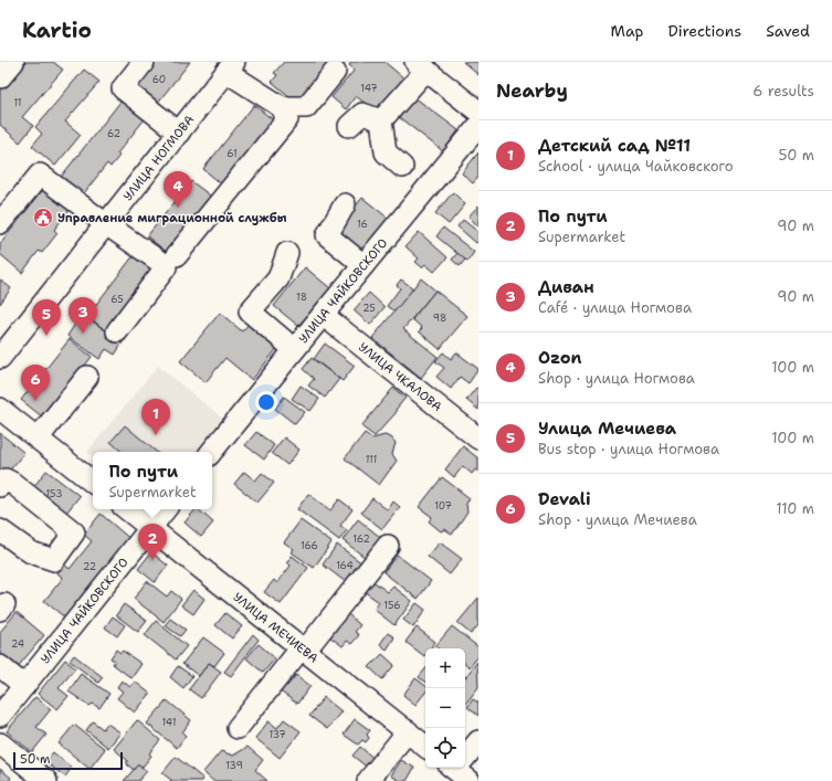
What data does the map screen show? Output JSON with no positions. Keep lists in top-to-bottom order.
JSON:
{
  "streets": {
    "street": [
      "УЛИЦА НОГМОВА",
      "УЛИЦА ЧАЙКОВСКОГО",
      "УЛИЦА ЧКАЛОВА",
      "УЛИЦА МЕЧИЕВА"
    ]
  },
  "crossings": [
    ["УЛИЦА ЧАЙКОВСКОГО", "УЛИЦА ЧКАЛОВА"],
    ["УЛИЦА ЧАЙКОВСКОГО", "УЛИЦА МЕЧИЕВА"]
  ],
  "places": {
    "public building": ["Управление миграционной службы"]
  },
  "house_numbers": [
    "60",
    "147",
    "11",
    "62",
    "61",
    "16",
    "18",
    "65",
    "25",
    "98",
    "111",
    "153",
    "107",
    "162",
    "166",
    "164",
    "22",
    "156",
    "24",
    "141",
    "137",
    "139"
  ],
  "scale_bar": "50 m",
  "page": {
    "header": "Kartio",
    "nav": ["Map", "Directions", "Saved"],
    "heading": ["Nearby", "6 results"],
    "list": [
      {
        "mark": "1",
        "name": "Детский сад №11",
        "note": "School · улица Чайковского",
        "value": "50 m"
      },
      {
        "mark": "2",
        "name": "По пути",
        "note": "Supermarket",
        "value": "90 m"
      },
      {
        "mark": "3",
        "name": "Диван",
        "note": "Café · улица Ногмова",
        "value": "90 m"
      },
      {
        "mark": "4",
        "name": "Ozon",
        "note": "Shop · улица Ногмова",
        "value": "100 m"
      },
      {
        "mark": "5",
        "name": "Улица Мечиева",
        "note": "Bus stop · улица Ногмова",
        "value": "100 m"
      },
      {
        "mark": "6",
        "name": "Devali",
        "note": "Shop · улица Мечиева",
        "value": "110 m"
      }
    ],
    "pins": [
      "4",
      "3",
      "5",
      "6",
      "1",
      "2"
    ],
    "popup": ["По пути", "Supermarket"],
    "map_buttons": ["+", "−"],
    "scale": "50 m"
  }
}
